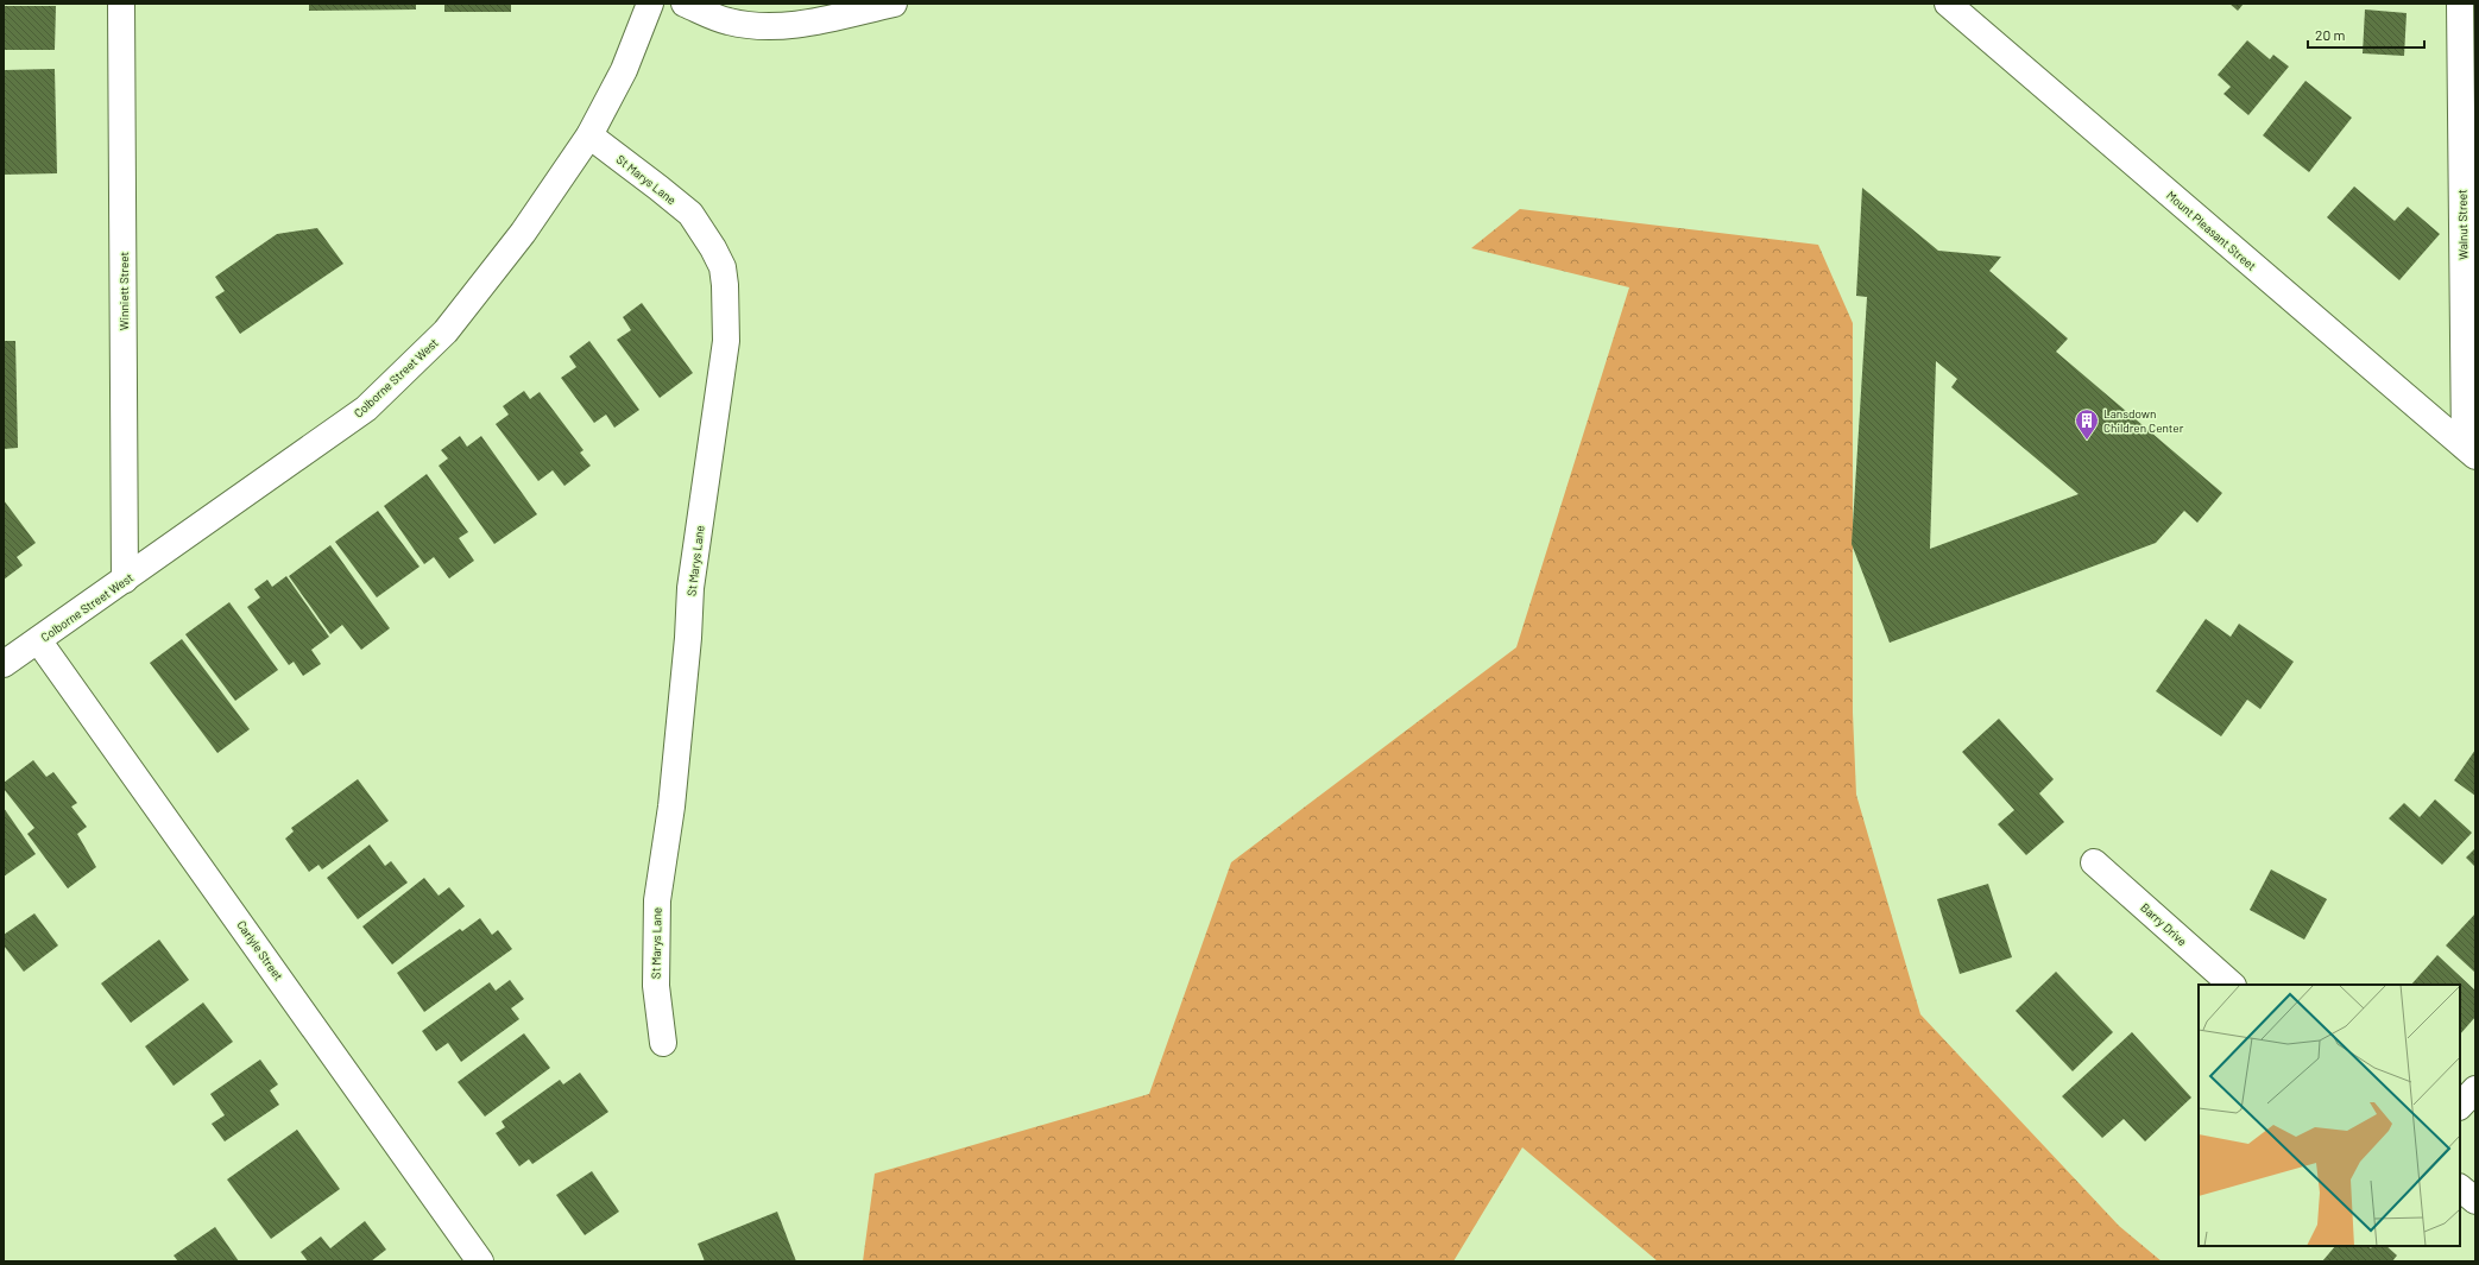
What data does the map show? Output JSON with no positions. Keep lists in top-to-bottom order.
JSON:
{
  "streets": {
    "street": [
      "St Marys Lane",
      "Walnut Street",
      "Mount Pleasant Street",
      "Winniett Street",
      "Colborne Street West",
      "Barry Drive",
      "Carlyle Street"
    ]
  },
  "crossings": [
    ["St Marys Lane", "Colborne Street West"],
    ["Walnut Street", "Mount Pleasant Street"],
    ["Winniett Street", "Colborne Street West"],
    ["Colborne Street West", "Carlyle Street"]
  ],
  "places": {
    "building": ["Lansdown Children Center"]
  },
  "scale_bar": "20 m"
}
